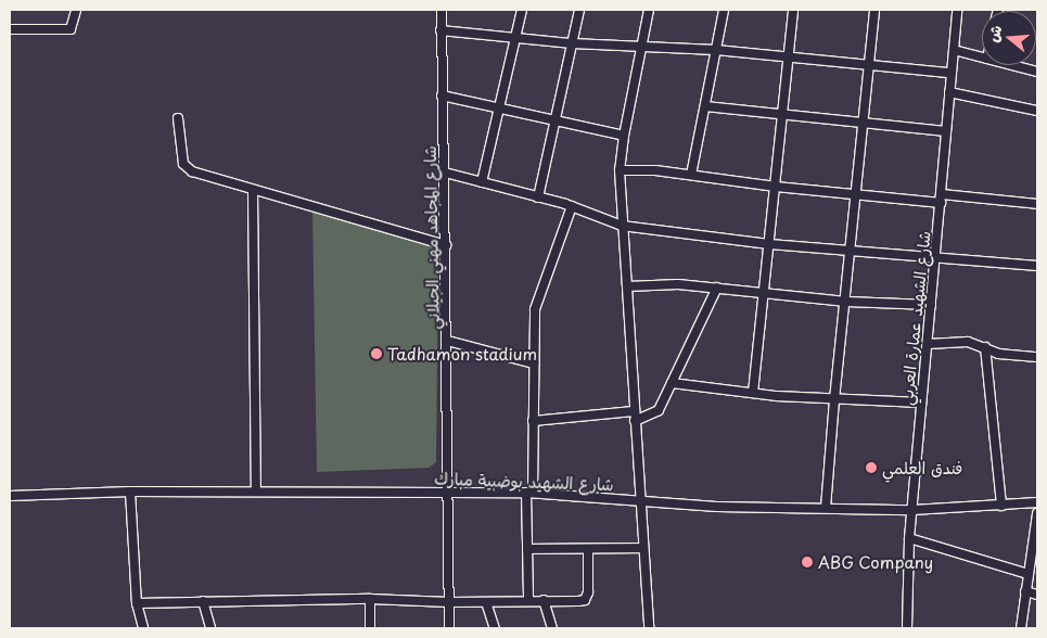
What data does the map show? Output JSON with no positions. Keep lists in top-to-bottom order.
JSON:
{
  "streets": {
    "street": ["شارع المجاهد مهني الجيلاني", "شارع الشهيد عمارة العربي", "شارع الشهيد بوضبية مبارك"]
  },
  "crossings": [
    ["شارع المجاهد مهني الجيلاني", "شارع الشهيد بوضبية مبارك"],
    ["شارع الشهيد عمارة العربي", "شارع الشهيد بوضبية مبارك"]
  ],
  "places": ["Tadhamon stadium", "فندق العلمي", "ABG Company"],
  "north": "left"
}
